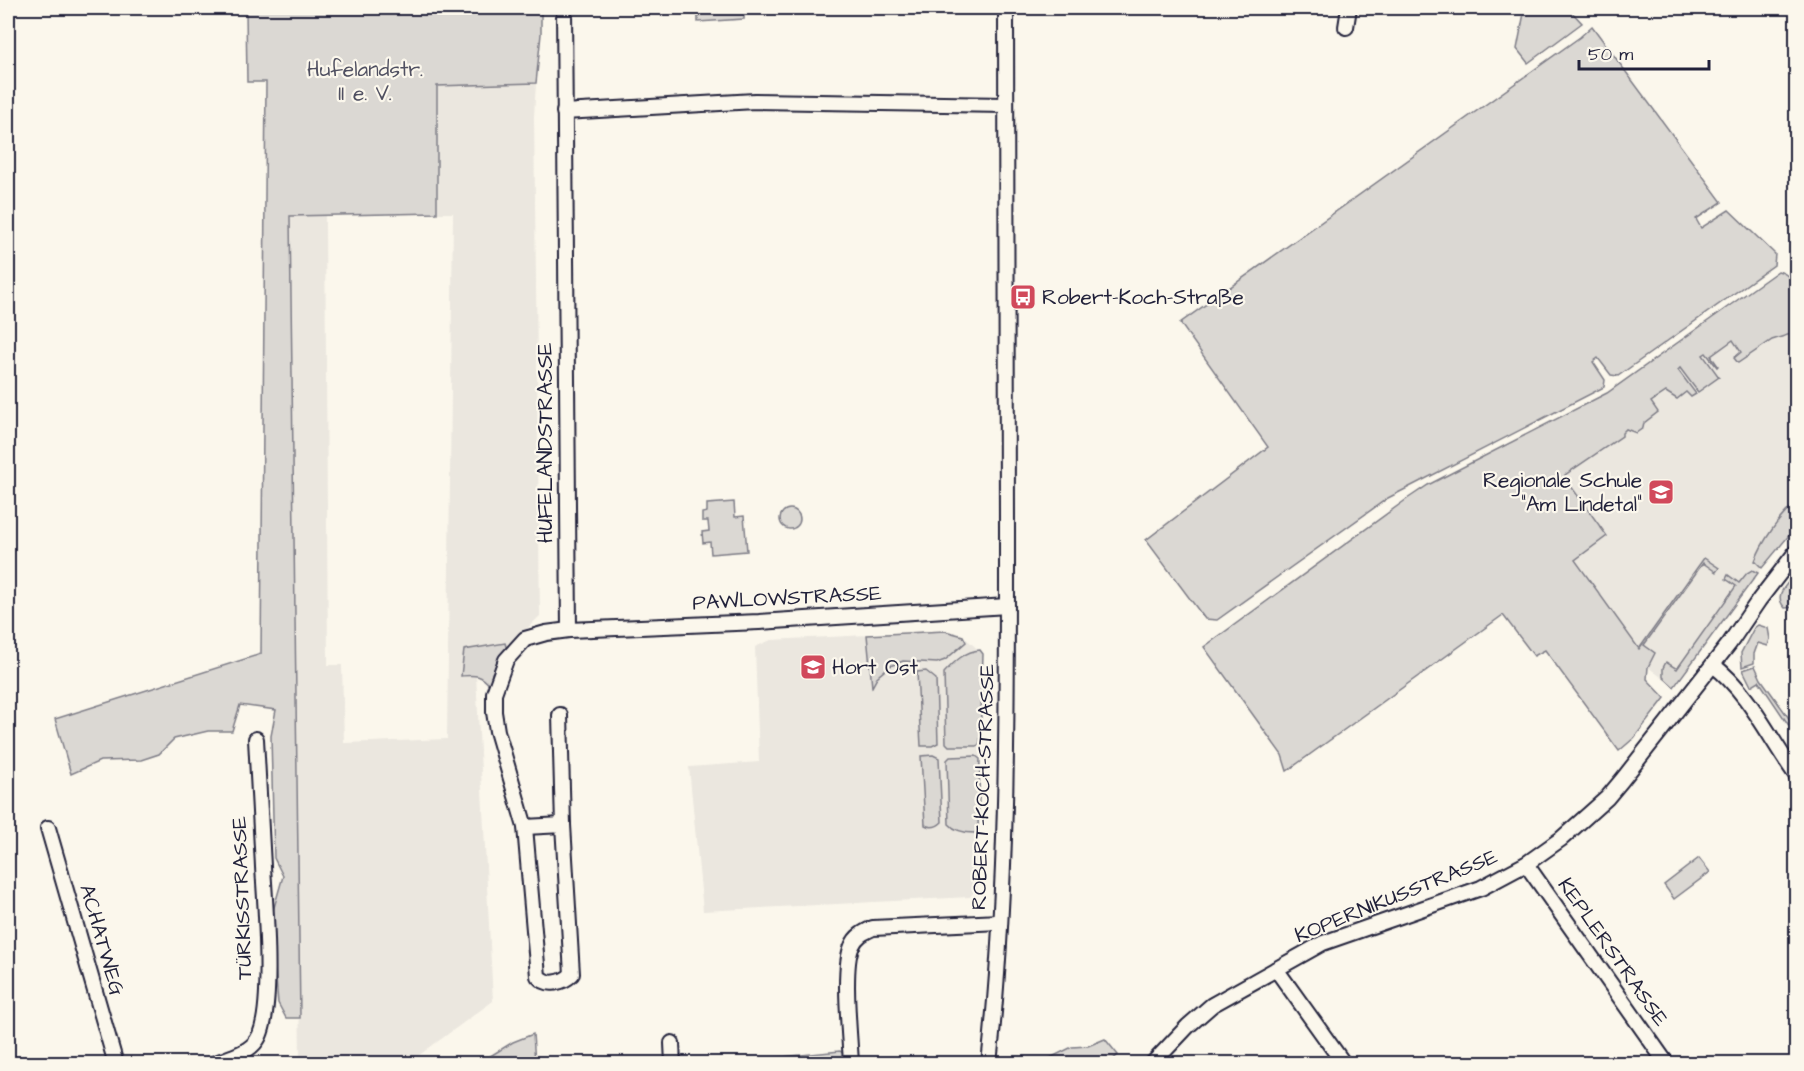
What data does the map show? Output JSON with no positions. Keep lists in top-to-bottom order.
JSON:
{
  "streets": {
    "street": [
      "HUFELANDSTRASSE",
      "PAWLOWSTRASSE",
      "ROBERT-KOCH-STRASSE",
      "KOPERNIKUSSTRASSE",
      "TÜRKISSTRASSE",
      "ACHATWEG",
      "KEPLERSTRASSE"
    ]
  },
  "crossings": [
    ["HUFELANDSTRASSE", "PAWLOWSTRASSE"],
    ["PAWLOWSTRASSE", "ROBERT-KOCH-STRASSE"],
    ["KOPERNIKUSSTRASSE", "KEPLERSTRASSE"]
  ],
  "parks": ["Hufelandstr. II e. V."],
  "places": {
    "bus stop": ["Robert-Koch-Straße"],
    "school or university": ["Regionale Schule \"Am Lindetal\"", "Hort Ost"]
  },
  "scale_bar": "50 m"
}
